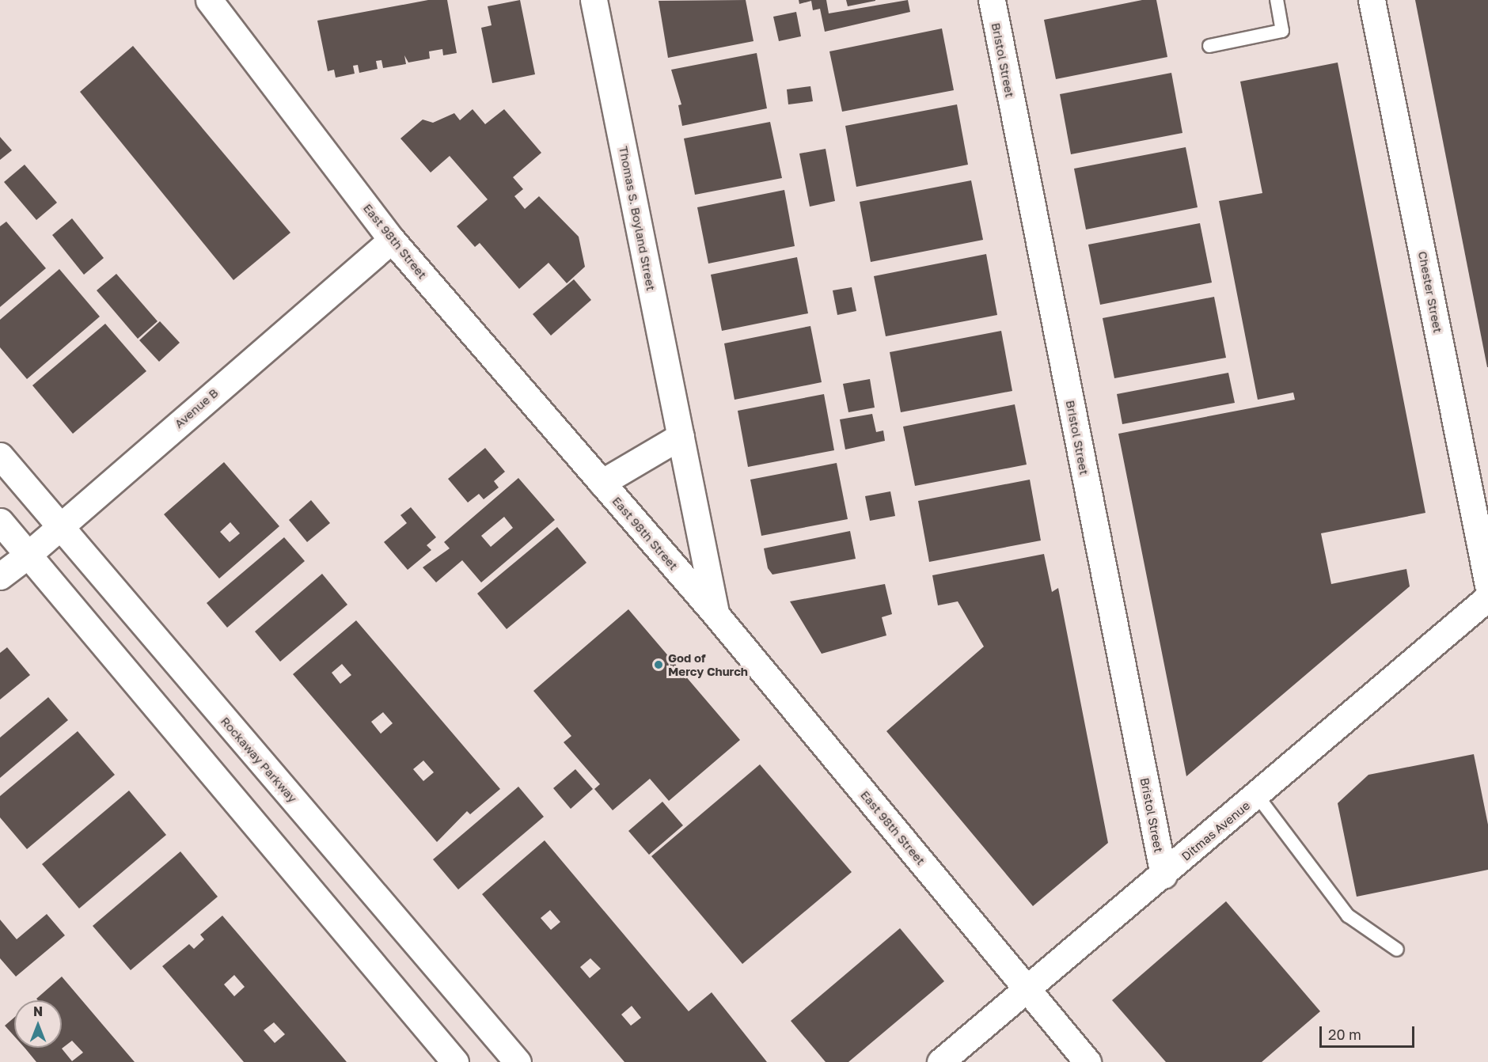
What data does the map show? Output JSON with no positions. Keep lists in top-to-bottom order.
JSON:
{
  "streets": {
    "street": [
      "Bristol Street",
      "Thomas S. Boyland Street",
      "East 98th Street",
      "Chester Street",
      "Avenue B",
      "Rockaway Parkway",
      "Ditmas Avenue"
    ]
  },
  "crossings": [
    ["Bristol Street", "Ditmas Avenue"],
    ["Thomas S. Boyland Street", "East 98th Street"],
    ["East 98th Street", "Avenue B"],
    ["East 98th Street", "Ditmas Avenue"],
    ["Avenue B", "Rockaway Parkway"]
  ],
  "places": ["God of Mercy Church"],
  "scale_bar": "20 m",
  "north": "top"
}
